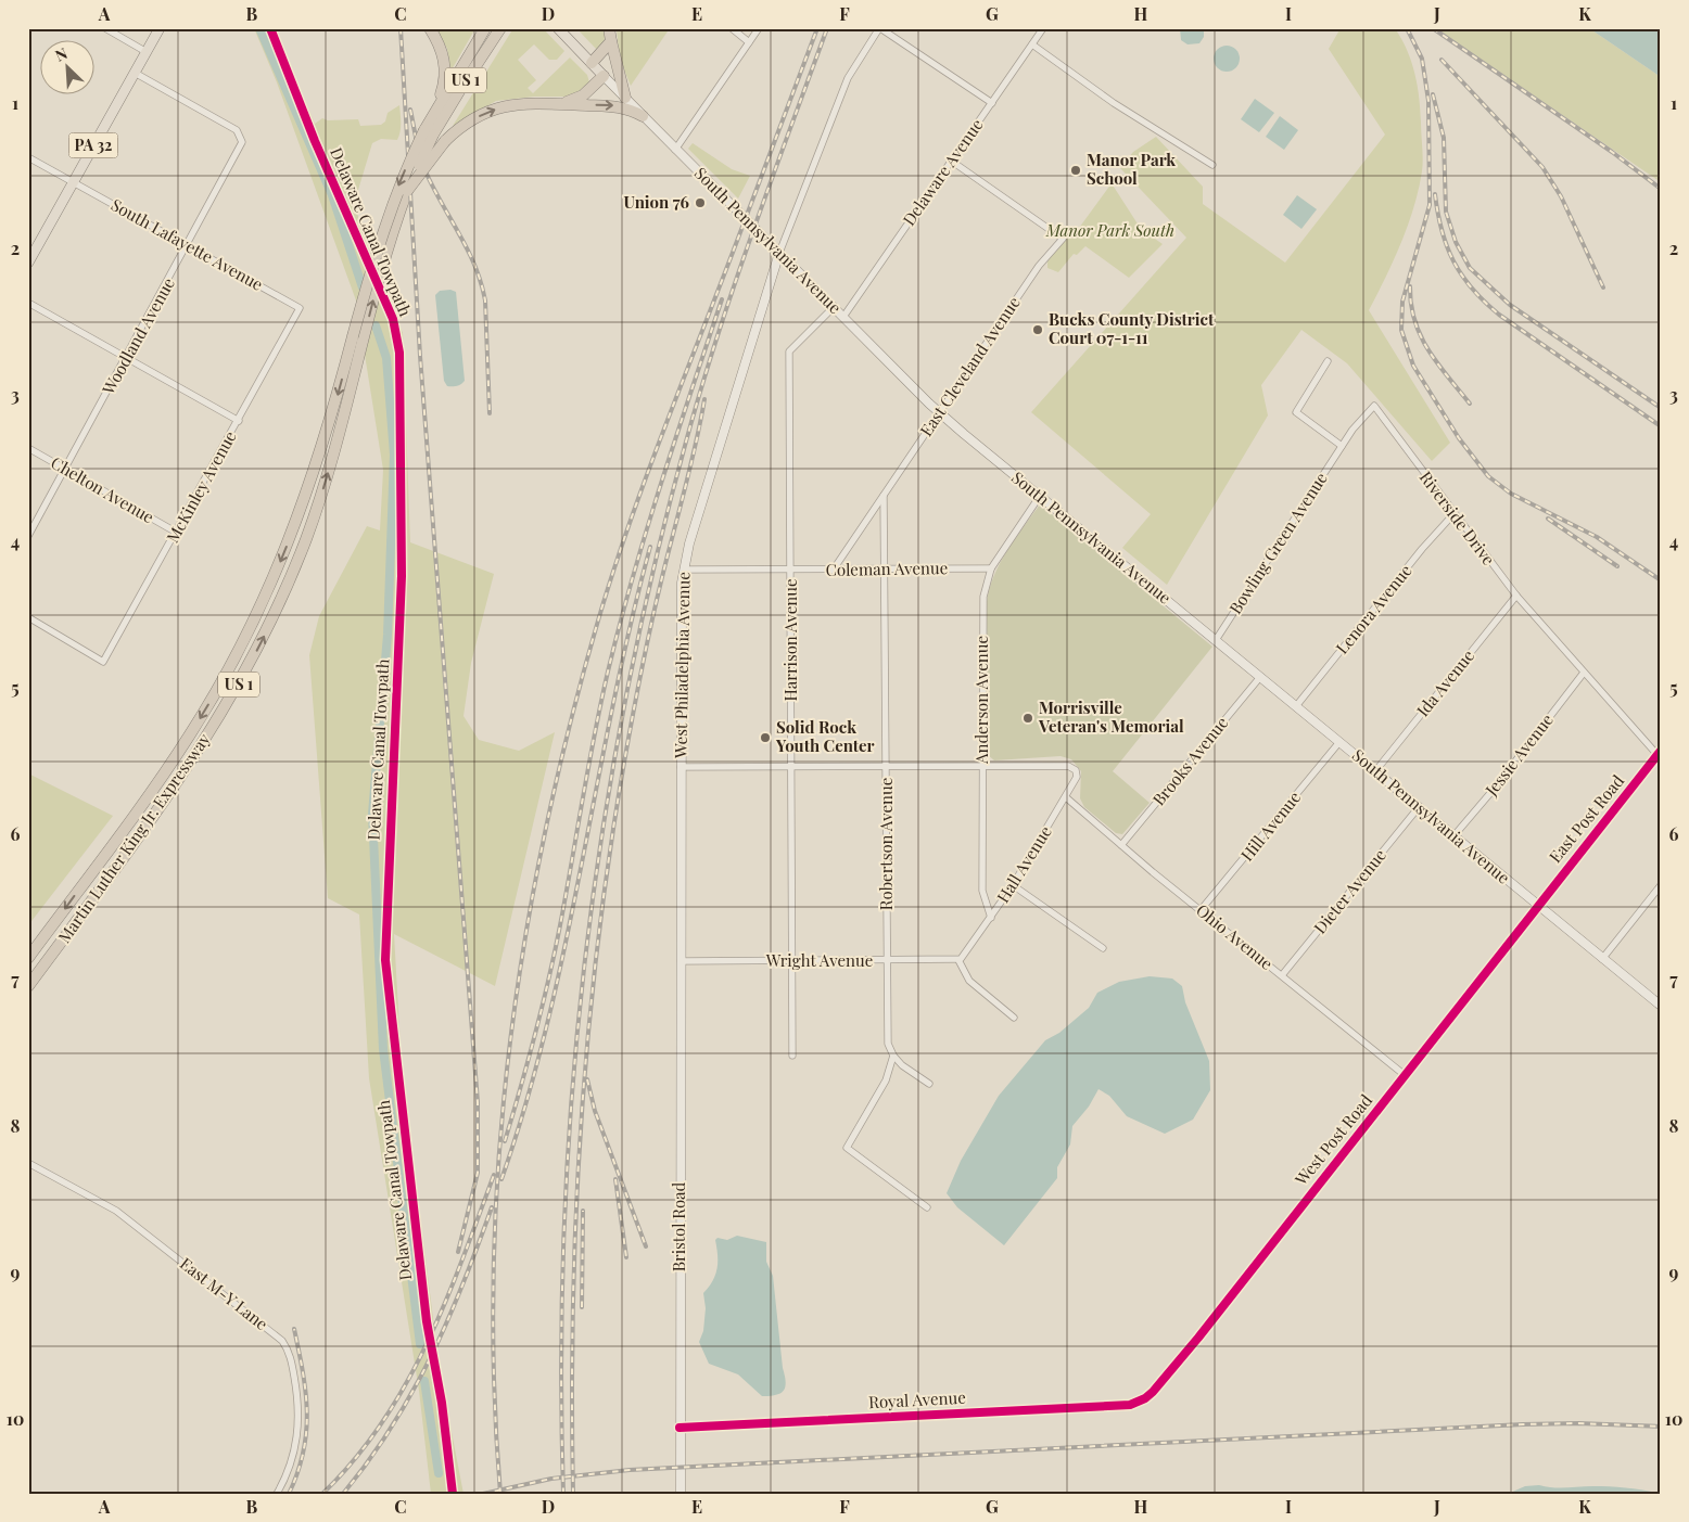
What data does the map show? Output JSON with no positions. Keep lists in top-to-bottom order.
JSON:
{
  "streets": {
    "highway": ["US 1", "Martin Luther King Jr. Expressway"],
    "main road": [
      "PA 32",
      "South Pennsylvania Avenue",
      "West Philadelphia Avenue",
      "Bristol Road"
    ],
    "street": [
      "Delaware Avenue",
      "South Lafayette Avenue",
      "Woodland Avenue",
      "East Cleveland Avenue",
      "McKinley Avenue",
      "Chelton Avenue",
      "Riverside Drive",
      "Bowling Green Avenue",
      "Coleman Avenue",
      "Lenora Avenue",
      "Harrison Avenue",
      "Ida Avenue",
      "Anderson Avenue",
      "Jessie Avenue",
      "Brooks Avenue",
      "East Post Road",
      "Hill Avenue",
      "Robertson Avenue",
      "Hall Avenue",
      "Dieter Avenue",
      "Ohio Avenue",
      "Wright Avenue",
      "West Post Road",
      "East M-Y Lane",
      "Royal Avenue"
    ],
    "cycle path": ["Delaware Canal Towpath"]
  },
  "crossings": [
    ["PA 32", "South Lafayette Avenue"],
    ["PA 32", "Woodland Avenue"],
    ["Delaware Avenue", "South Pennsylvania Avenue"],
    ["Delaware Avenue", "East Cleveland Avenue"],
    ["South Pennsylvania Avenue", "East Cleveland Avenue"],
    ["South Pennsylvania Avenue", "Bowling Green Avenue"],
    ["South Pennsylvania Avenue", "Lenora Avenue"],
    ["South Pennsylvania Avenue", "Harrison Avenue"],
    ["South Pennsylvania Avenue", "West Philadelphia Avenue"],
    ["South Pennsylvania Avenue", "Ida Avenue"],
    ["South Pennsylvania Avenue", "Anderson Avenue"],
    ["South Pennsylvania Avenue", "Jessie Avenue"],
    ["South Pennsylvania Avenue", "Brooks Avenue"],
    ["South Pennsylvania Avenue", "East Post Road"],
    ["South Pennsylvania Avenue", "Hill Avenue"],
    ["South Pennsylvania Avenue", "Dieter Avenue"],
    ["South Pennsylvania Avenue", "West Post Road"],
    ["South Lafayette Avenue", "Woodland Avenue"],
    ["South Lafayette Avenue", "McKinley Avenue"],
    ["Woodland Avenue", "Chelton Avenue"],
    ["East Cleveland Avenue", "Coleman Avenue"],
    ["East Cleveland Avenue", "Robertson Avenue"],
    ["McKinley Avenue", "Chelton Avenue"],
    ["Riverside Drive", "Bowling Green Avenue"],
    ["Riverside Drive", "Lenora Avenue"],
    ["Riverside Drive", "Ida Avenue"],
    ["Riverside Drive", "Jessie Avenue"],
    ["Riverside Drive", "East Post Road"],
    ["Coleman Avenue", "Harrison Avenue"],
    ["Coleman Avenue", "West Philadelphia Avenue"],
    ["Coleman Avenue", "Anderson Avenue"],
    ["Coleman Avenue", "Robertson Avenue"],
    ["Harrison Avenue", "Wright Avenue"],
    ["West Philadelphia Avenue", "Wright Avenue"],
    ["West Philadelphia Avenue", "Bristol Road"],
    ["Anderson Avenue", "Hall Avenue"],
    ["Brooks Avenue", "Ohio Avenue"],
    ["East Post Road", "West Post Road"],
    ["Hill Avenue", "Ohio Avenue"],
    ["Robertson Avenue", "Wright Avenue"],
    ["Hall Avenue", "Ohio Avenue"],
    ["Hall Avenue", "Wright Avenue"],
    ["Dieter Avenue", "Ohio Avenue"],
    ["Ohio Avenue", "West Post Road"],
    ["Wright Avenue", "Bristol Road"],
    ["West Post Road", "Royal Avenue"],
    ["Bristol Road", "Royal Avenue"]
  ],
  "parks": ["Manor Park South"],
  "places": [
    "Manor Park School",
    "Union 76",
    "Bucks County District Court 07-1-11",
    "Morrisville Veteran's Memorial",
    "Solid Rock Youth Center"
  ],
  "north": "top left",
  "grid": {
    "columns": [
      "A",
      "B",
      "C",
      "D",
      "E",
      "F",
      "G",
      "H",
      "I",
      "J",
      "K"
    ],
    "rows": [
      "1",
      "2",
      "3",
      "4",
      "5",
      "6",
      "7",
      "8",
      "9",
      "10"
    ]
  }
}
